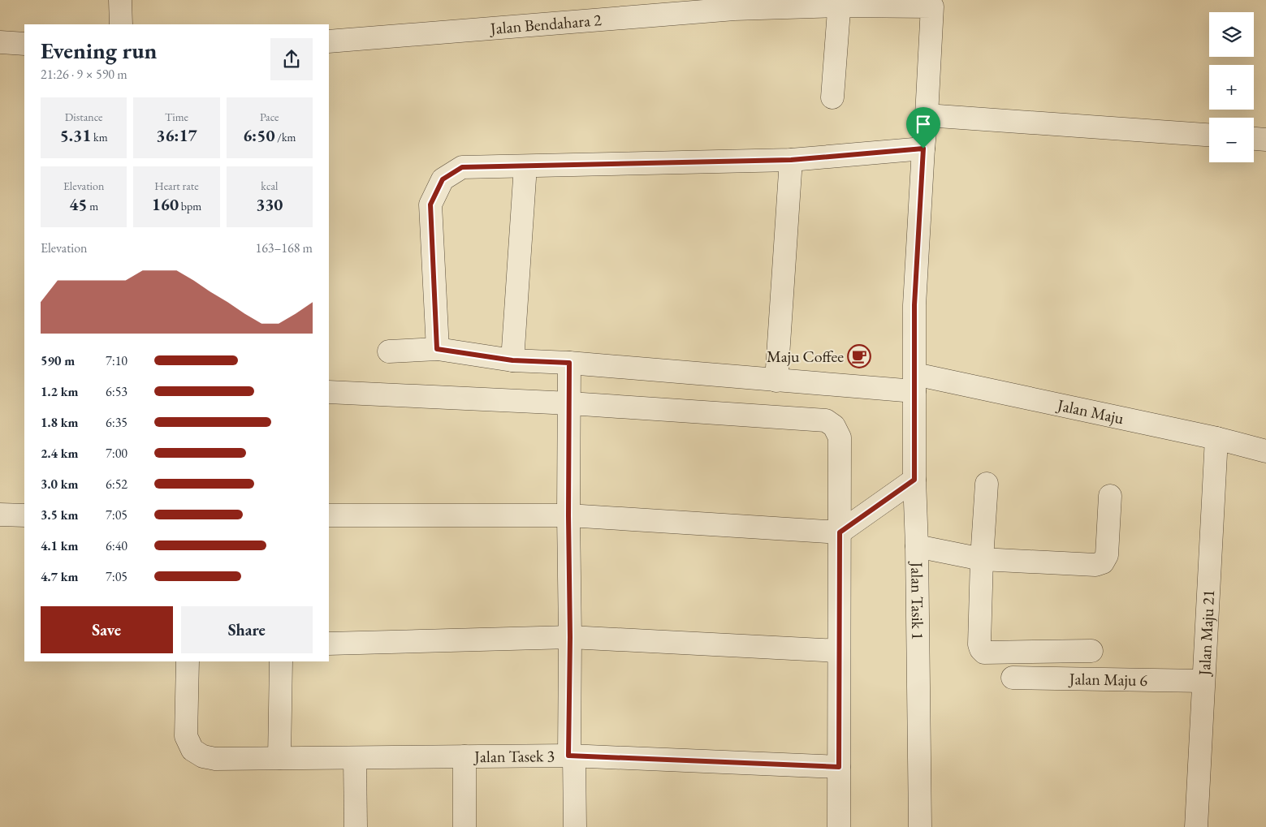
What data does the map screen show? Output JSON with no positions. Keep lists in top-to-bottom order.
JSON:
{
  "streets": {
    "street": [
      "Jalan Bendahara 2",
      "Jalan Maju",
      "Jalan Tasik 1",
      "Jalan Maju 21",
      "Jalan Maju 6",
      "Jalan Tasek 3"
    ]
  },
  "crossings": [
    ["Jalan Bendahara 2", "Jalan Maju"],
    ["Jalan Bendahara 2", "Jalan Tasik 1"],
    ["Jalan Maju", "Jalan Tasik 1"],
    ["Jalan Maju", "Jalan Maju 21"],
    ["Jalan Maju 21", "Jalan Maju 6"]
  ],
  "places": {
    "cafe": ["Maju Coffee"]
  },
  "page": {
    "map_buttons": ["+", "−"],
    "heading": ["Evening run", "21:26 · 9 × 590 m"],
    "stats": [
      ["Distance", "5.31 km"],
      ["Time", "36:17"],
      ["Pace", "6:50 /km"],
      ["Elevation", "45 m"],
      ["Heart rate", "160 bpm"],
      ["kcal", "330"]
    ],
    "chart": ["Elevation", "163–168 m"],
    "list": [
      {
        "name": "590 m",
        "note": "7:10"
      },
      {
        "name": "1.2 km",
        "note": "6:53"
      },
      {
        "name": "1.8 km",
        "note": "6:35"
      },
      {
        "name": "2.4 km",
        "note": "7:00"
      },
      {
        "name": "3.0 km",
        "note": "6:52"
      },
      {
        "name": "3.5 km",
        "note": "7:05"
      },
      {
        "name": "4.1 km",
        "note": "6:40"
      },
      {
        "name": "4.7 km",
        "note": "7:05"
      }
    ],
    "buttons": ["Save", "Share"]
  }
}
